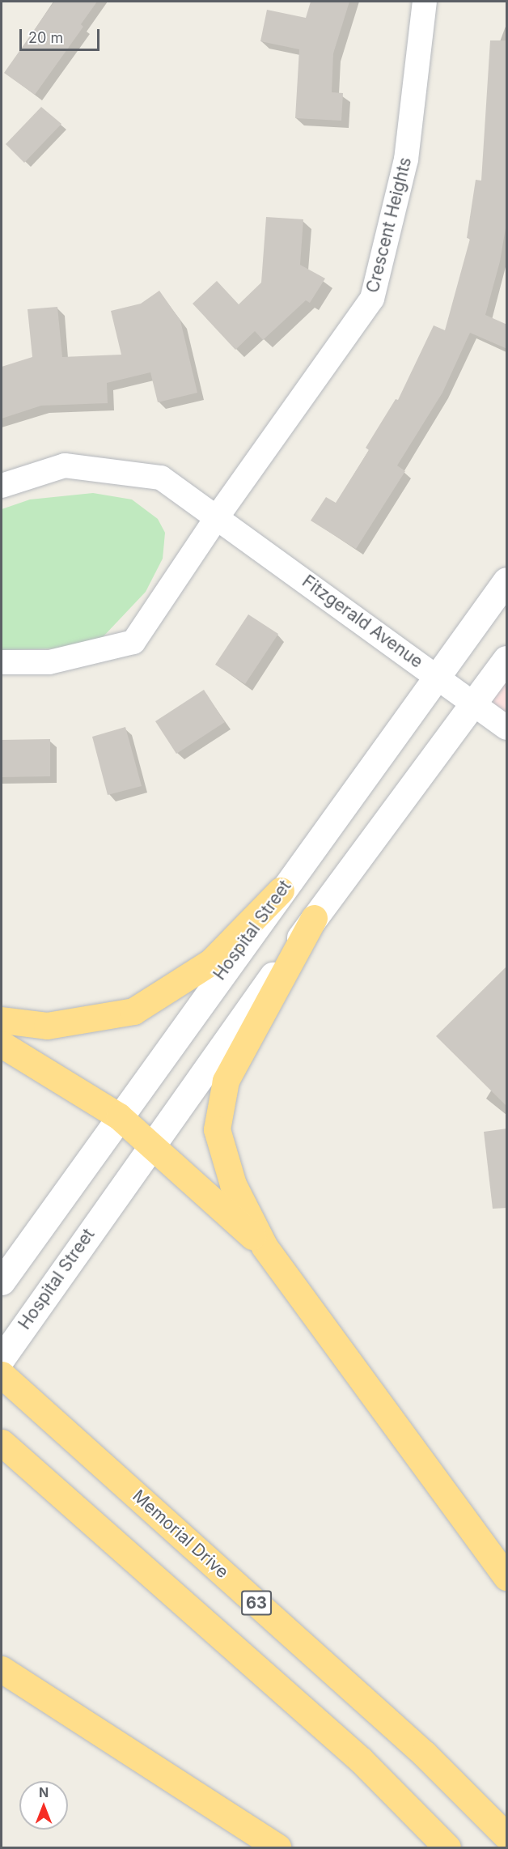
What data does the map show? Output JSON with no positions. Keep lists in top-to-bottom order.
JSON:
{
  "streets": {
    "highway": ["Memorial Drive", "63"],
    "main road": ["Hospital Street"],
    "street": ["Crescent Heights", "Fitzgerald Avenue"]
  },
  "crossings": [
    ["Crescent Heights", "Fitzgerald Avenue"],
    ["Fitzgerald Avenue", "Hospital Street"]
  ],
  "scale_bar": "20 m",
  "north": "top"
}
